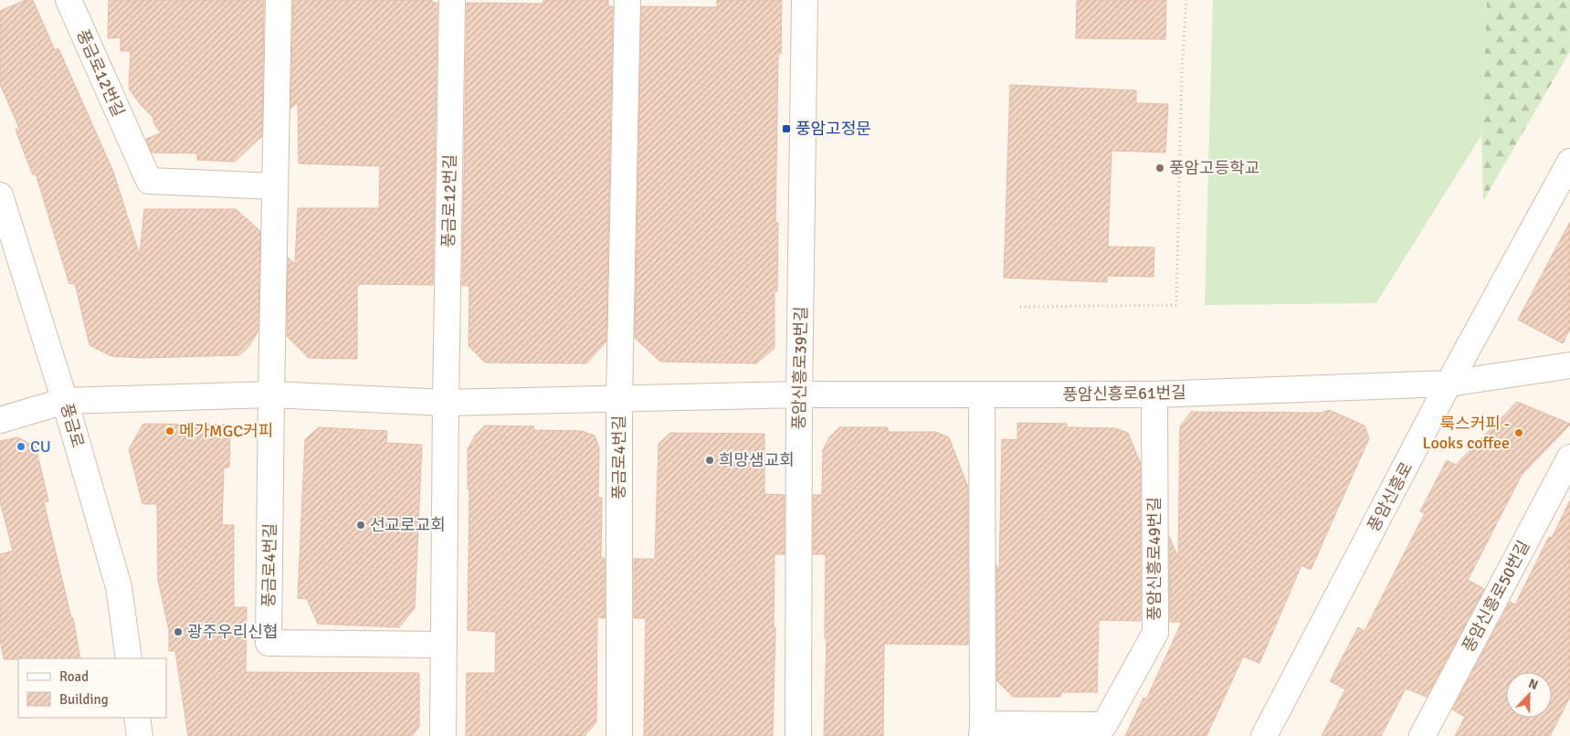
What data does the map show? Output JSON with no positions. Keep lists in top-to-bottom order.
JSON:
{
  "streets": {
    "street": [
      "풍금로12번길",
      "풍암신흥로39번길",
      "풍암신흥로61번길",
      "풍금로",
      "풍금로4번길",
      "풍암신흥로",
      "풍암신흥로49번길",
      "풍암신흥로50번길"
    ]
  },
  "crossings": [
    ["풍암신흥로39번길", "풍암신흥로61번길"],
    ["풍암신흥로61번길", "풍암신흥로"],
    ["풍암신흥로61번길", "풍암신흥로49번길"]
  ],
  "places": {
    "transit": ["풍암고정문"],
    "other": [
      "풍암고등학교",
      "메가MGC커피",
      "룩스커피 - Looks coffee",
      "CU",
      "희망샘교회",
      "선교로교회",
      "광주우리신협"
    ]
  },
  "legend": ["Road", "Building"],
  "north": "top"
}
